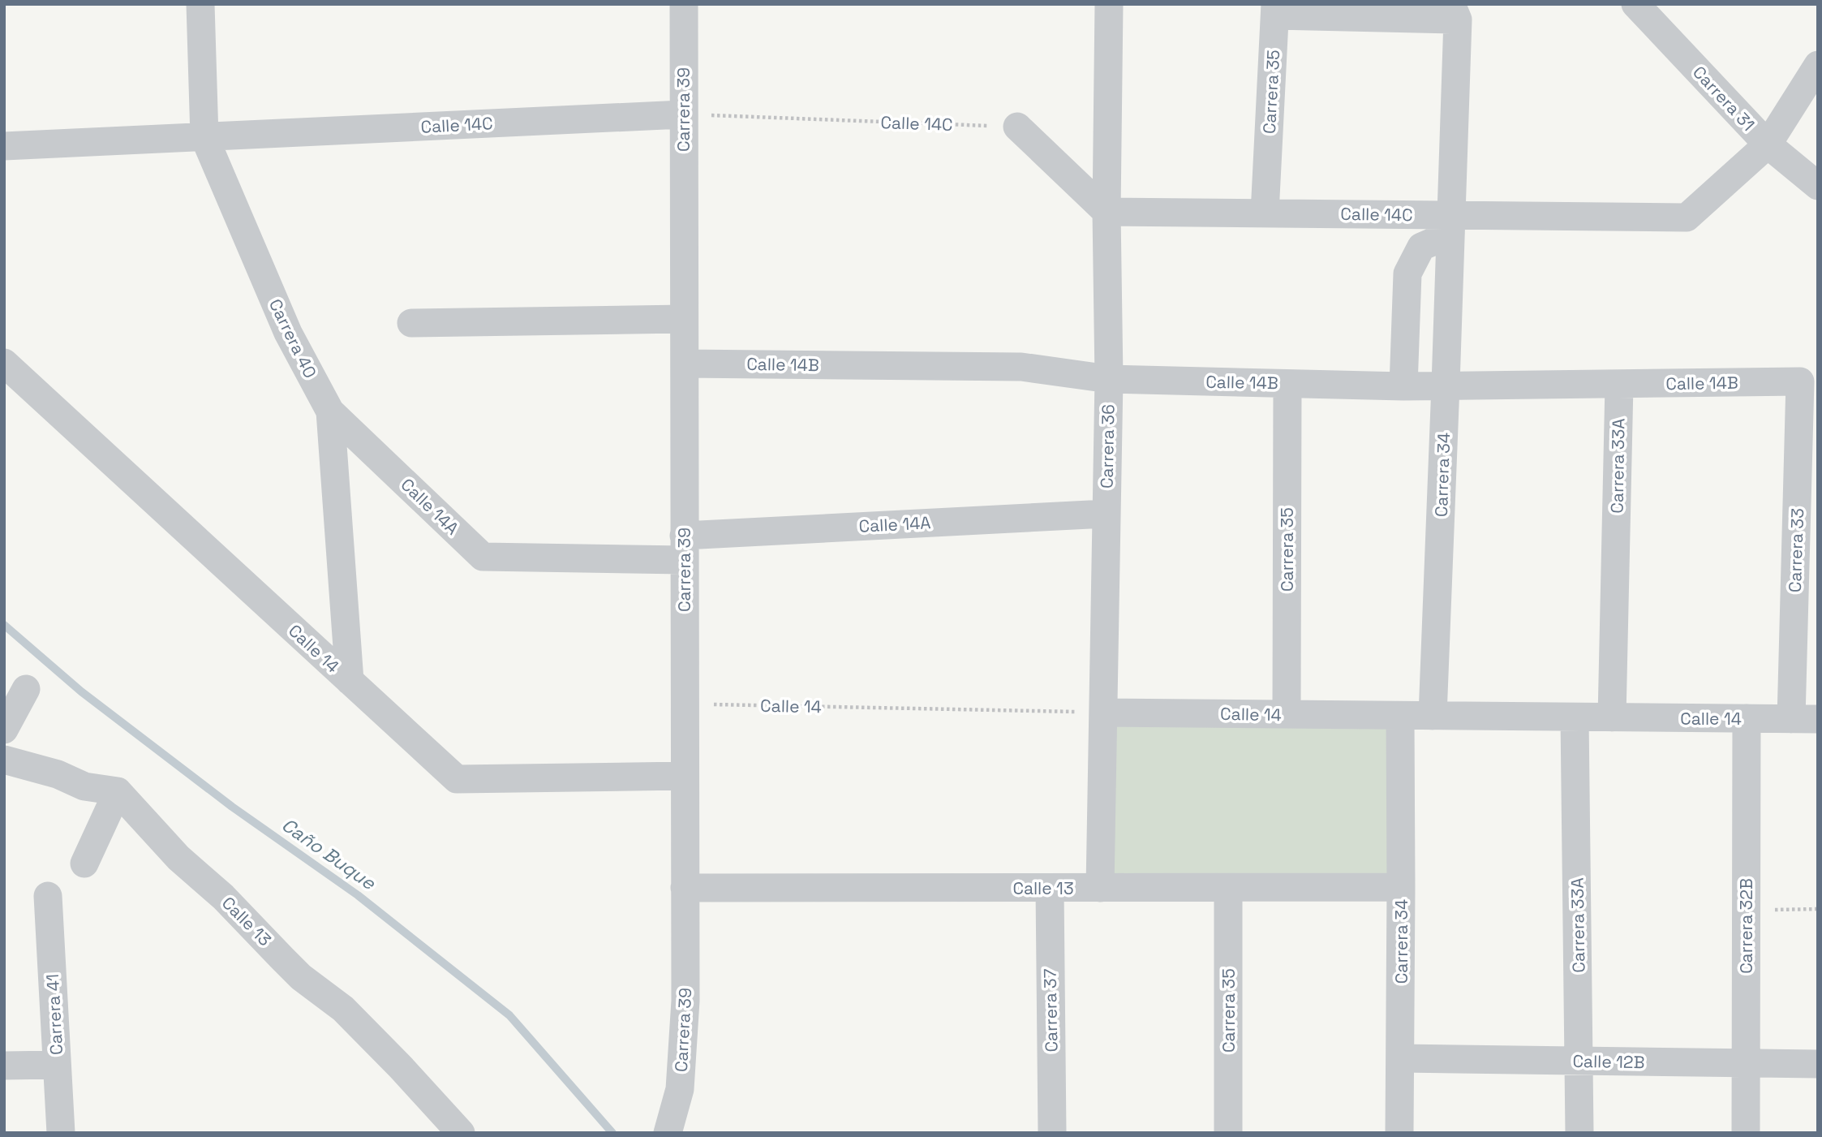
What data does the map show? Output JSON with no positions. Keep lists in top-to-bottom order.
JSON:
{
  "streets": {
    "street": [
      "Carrera 35",
      "Carrera 31",
      "Carrera 39",
      "Calle 14C",
      "Carrera 40",
      "Calle 14B",
      "Carrera 36",
      "Carrera 33A",
      "Carrera 34",
      "Calle 14A",
      "Carrera 33",
      "Calle 14",
      "Calle 13",
      "Carrera 32B",
      "Carrera 37",
      "Carrera 41",
      "Calle 12B"
    ]
  },
  "crossings": [
    ["Carrera 35", "Calle 14C"],
    ["Carrera 35", "Calle 14B"],
    ["Carrera 35", "Calle 14"],
    ["Carrera 35", "Calle 13"],
    ["Carrera 31", "Calle 14C"],
    ["Carrera 39", "Calle 14C"],
    ["Carrera 39", "Calle 14B"],
    ["Carrera 39", "Calle 14A"],
    ["Carrera 39", "Calle 14"],
    ["Carrera 39", "Calle 13"],
    ["Calle 14C", "Carrera 40"],
    ["Calle 14C", "Carrera 36"],
    ["Calle 14C", "Carrera 34"],
    ["Carrera 40", "Calle 14A"],
    ["Carrera 40", "Calle 14"],
    ["Calle 14B", "Carrera 36"],
    ["Calle 14B", "Carrera 33A"],
    ["Calle 14B", "Carrera 34"],
    ["Calle 14B", "Carrera 33"],
    ["Carrera 36", "Calle 14A"],
    ["Carrera 36", "Calle 14"],
    ["Carrera 36", "Calle 13"],
    ["Carrera 33A", "Calle 14"],
    ["Carrera 33A", "Calle 12B"],
    ["Carrera 34", "Calle 14"],
    ["Carrera 34", "Calle 13"],
    ["Carrera 34", "Calle 12B"],
    ["Carrera 33", "Calle 14"],
    ["Calle 14", "Carrera 32B"],
    ["Calle 13", "Carrera 37"],
    ["Carrera 32B", "Calle 12B"]
  ],
  "water": ["Caño Buque"]
}
